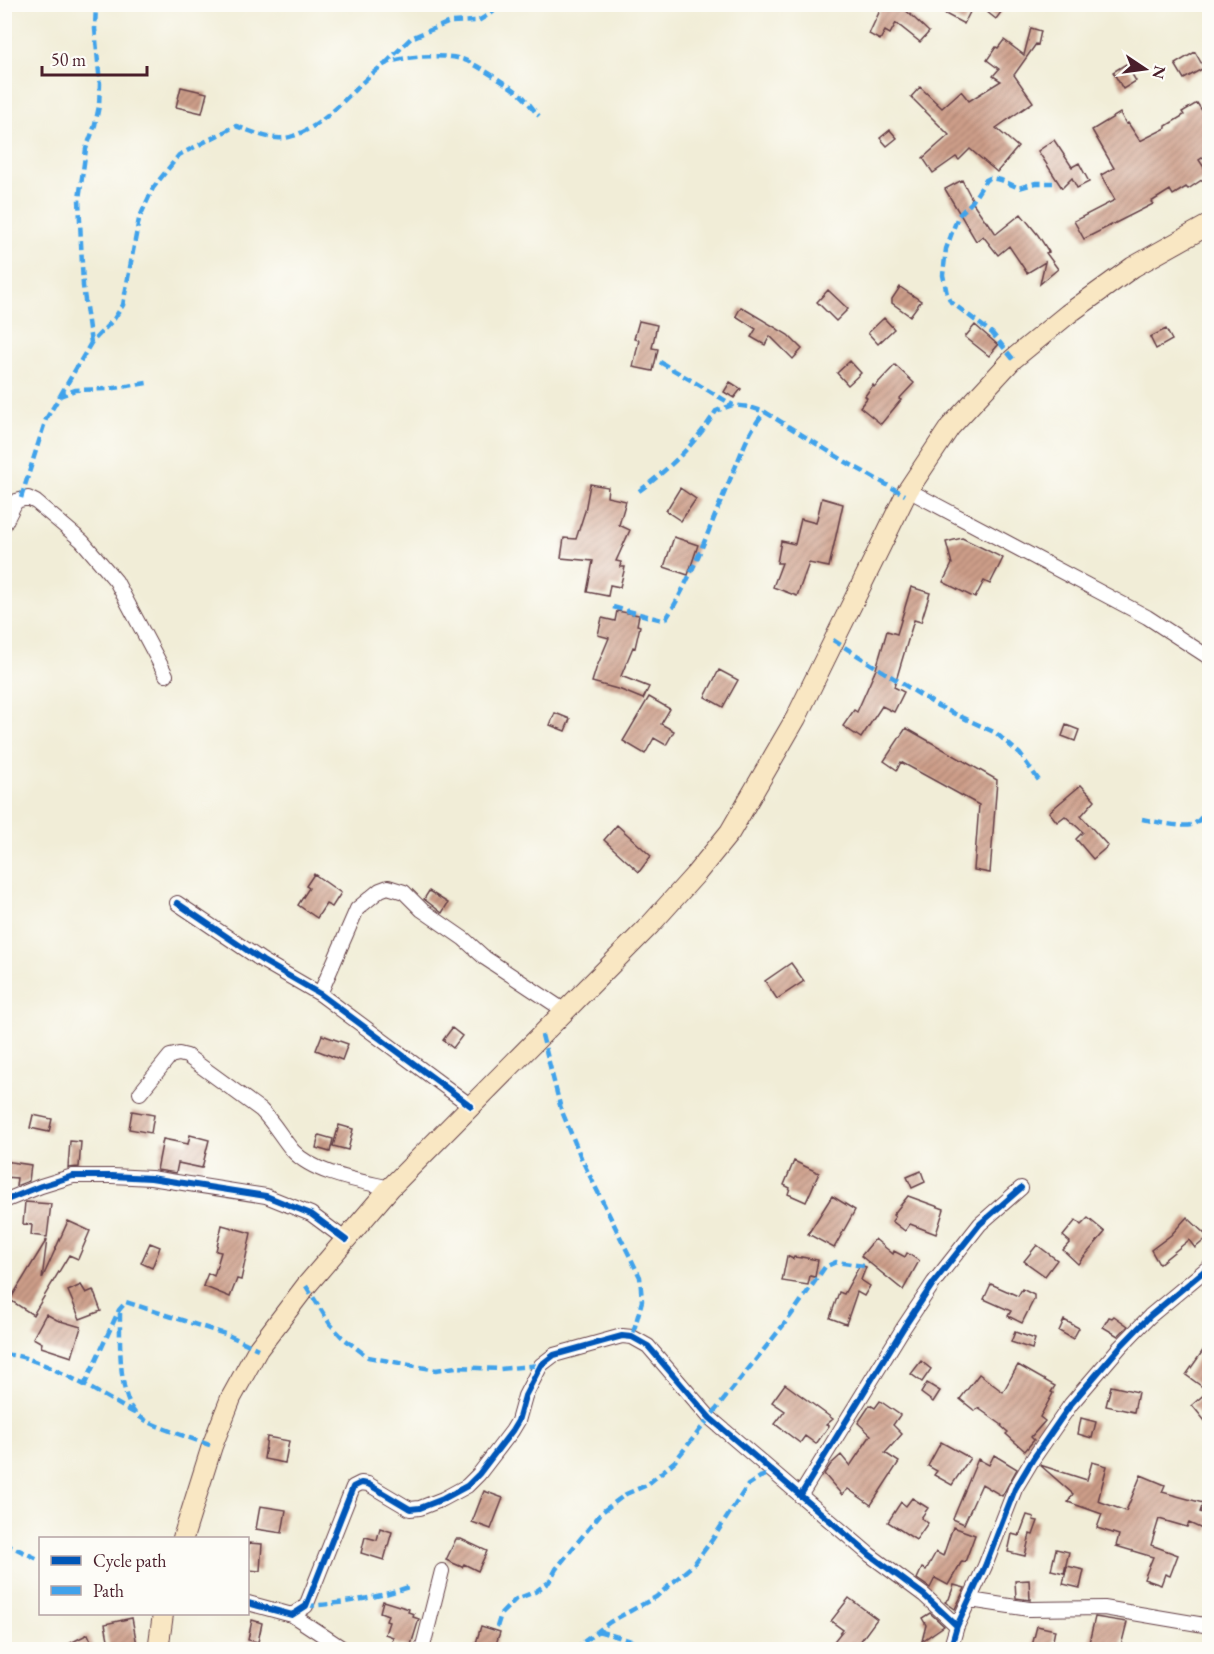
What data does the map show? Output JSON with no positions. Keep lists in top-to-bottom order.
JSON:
{
  "legend": ["Cycle path", "Path"],
  "scale_bar": "50 m",
  "north": "right"
}
